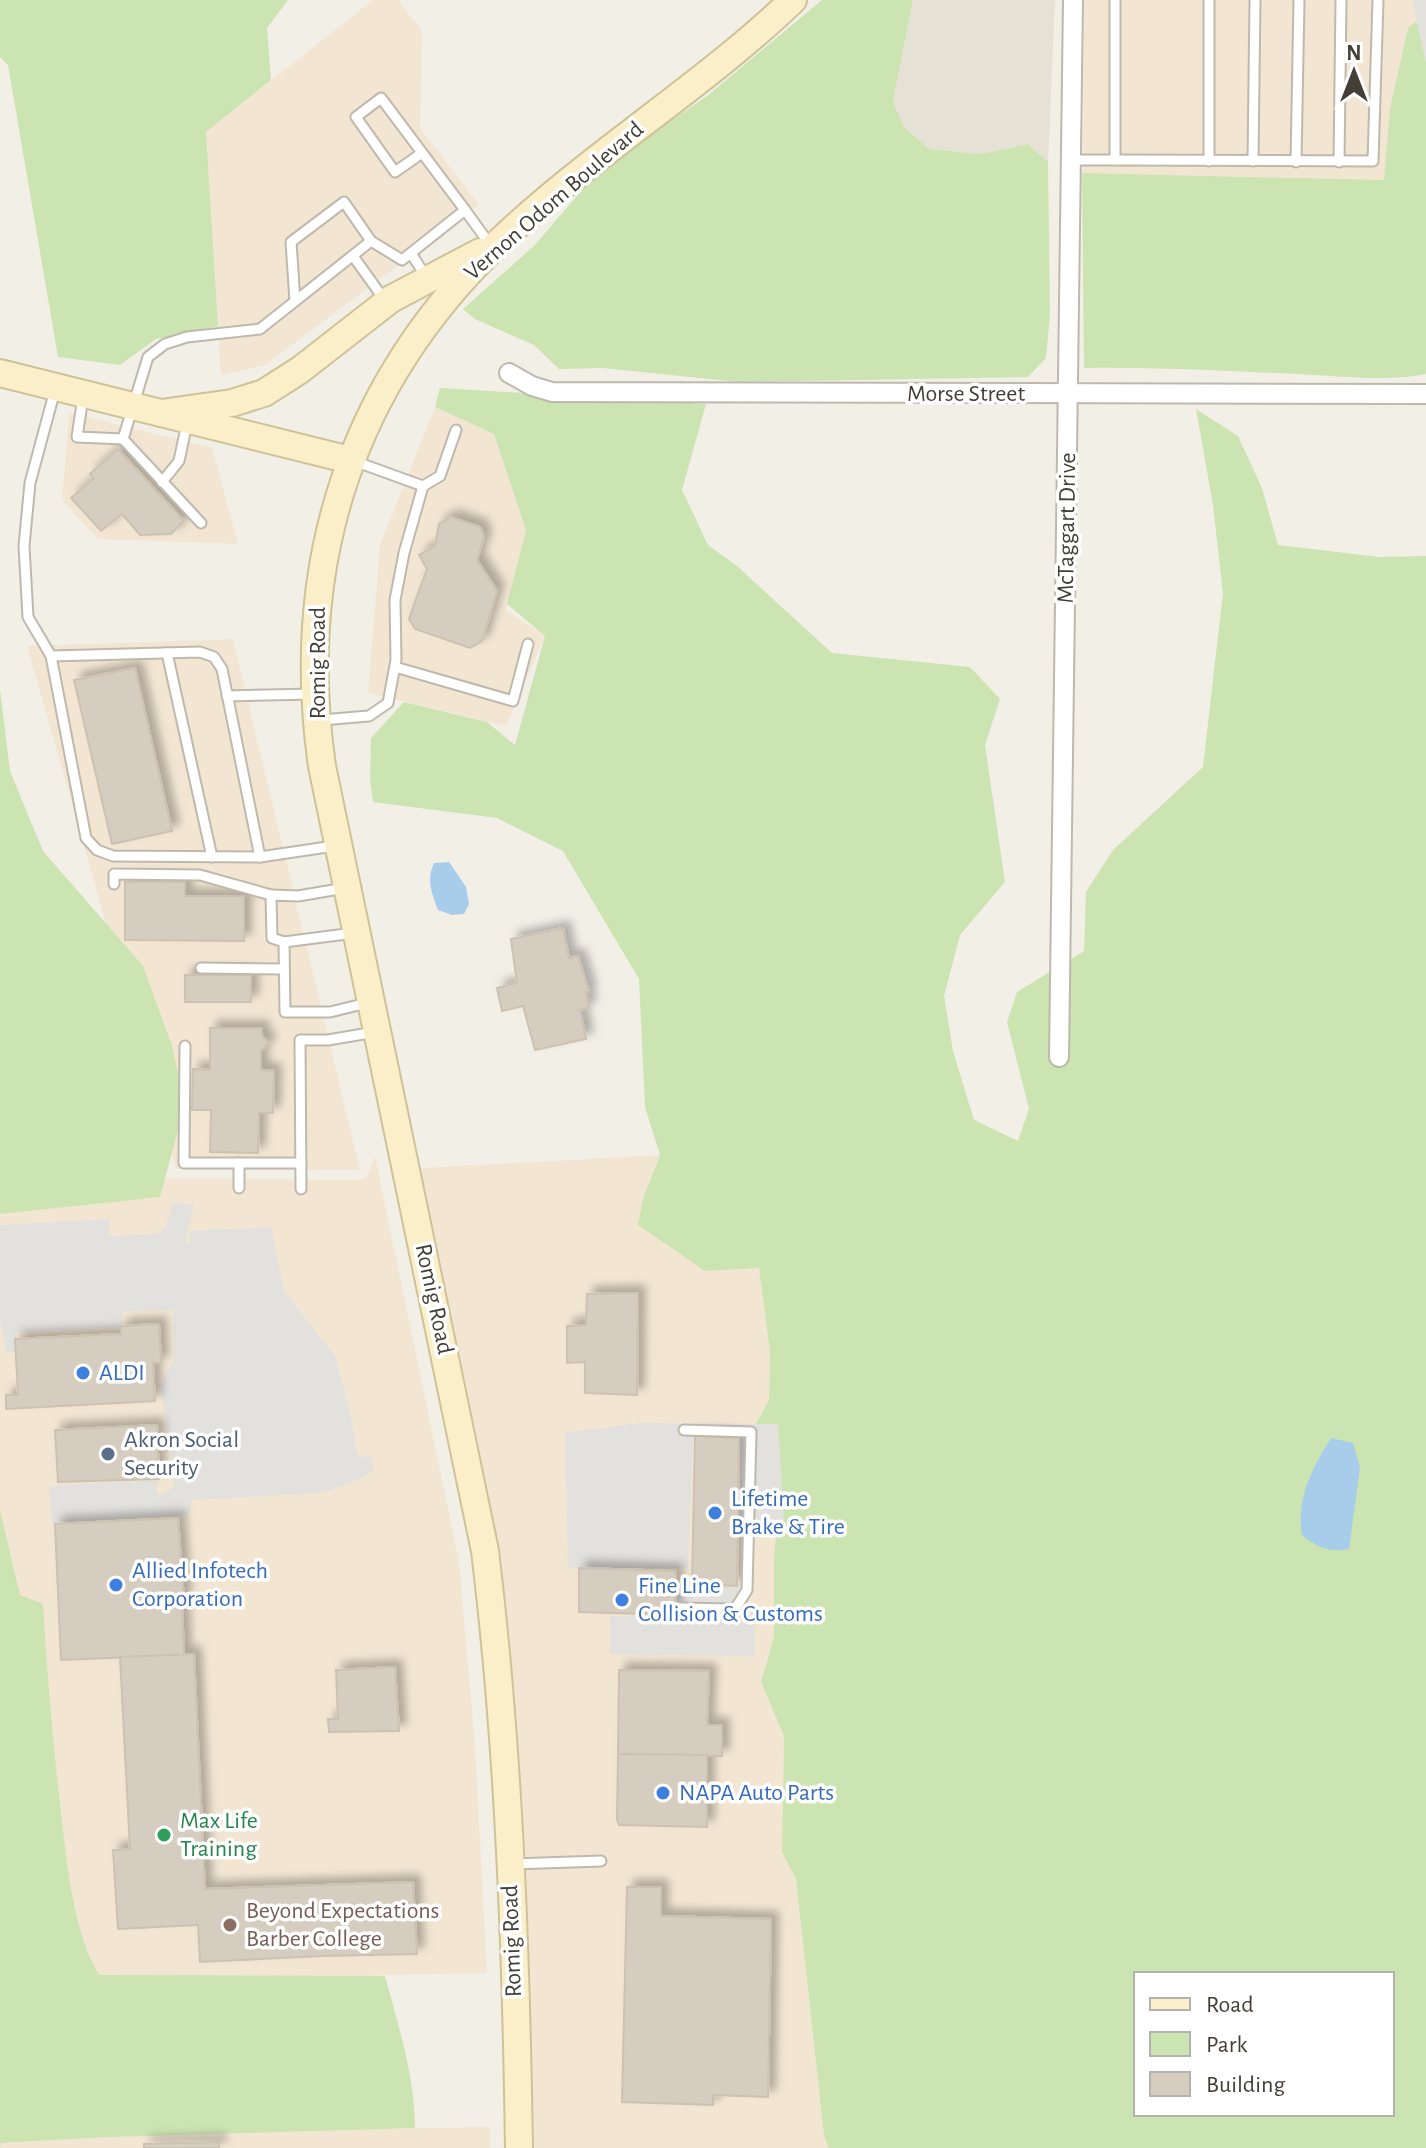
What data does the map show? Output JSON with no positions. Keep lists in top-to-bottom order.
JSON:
{
  "streets": {
    "street": [
      "Vernon Odom Boulevard",
      "Morse Street",
      "McTaggart Drive",
      "Romig Road"
    ]
  },
  "crossings": [
    ["Vernon Odom Boulevard", "Romig Road"],
    ["Morse Street", "McTaggart Drive"]
  ],
  "places": [
    "ALDI",
    "Akron Social Security",
    "Lifetime Brake & Tire",
    "Allied Infotech Corporation",
    "Fine Line Collision & Customs",
    "NAPA Auto Parts",
    "Max Life Training",
    "Beyond Expectations Barber College"
  ],
  "legend": ["Road", "Park", "Building"],
  "north": "top"
}
